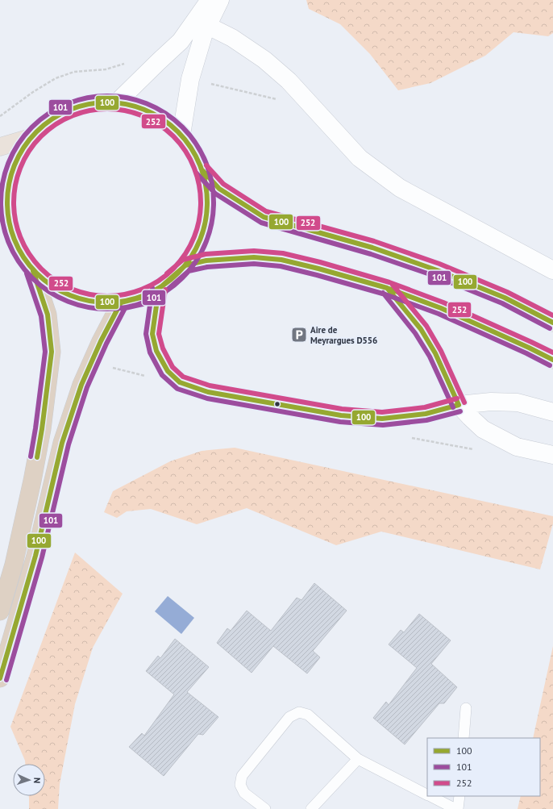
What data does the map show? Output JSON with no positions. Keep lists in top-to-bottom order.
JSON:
{
  "places": {
    "parking": ["Aire de Meyrargues D556"]
  },
  "lines": ["transit line 101", "transit line 100", "transit line 252"],
  "legend": ["100", "101", "252"],
  "north": "right"
}
